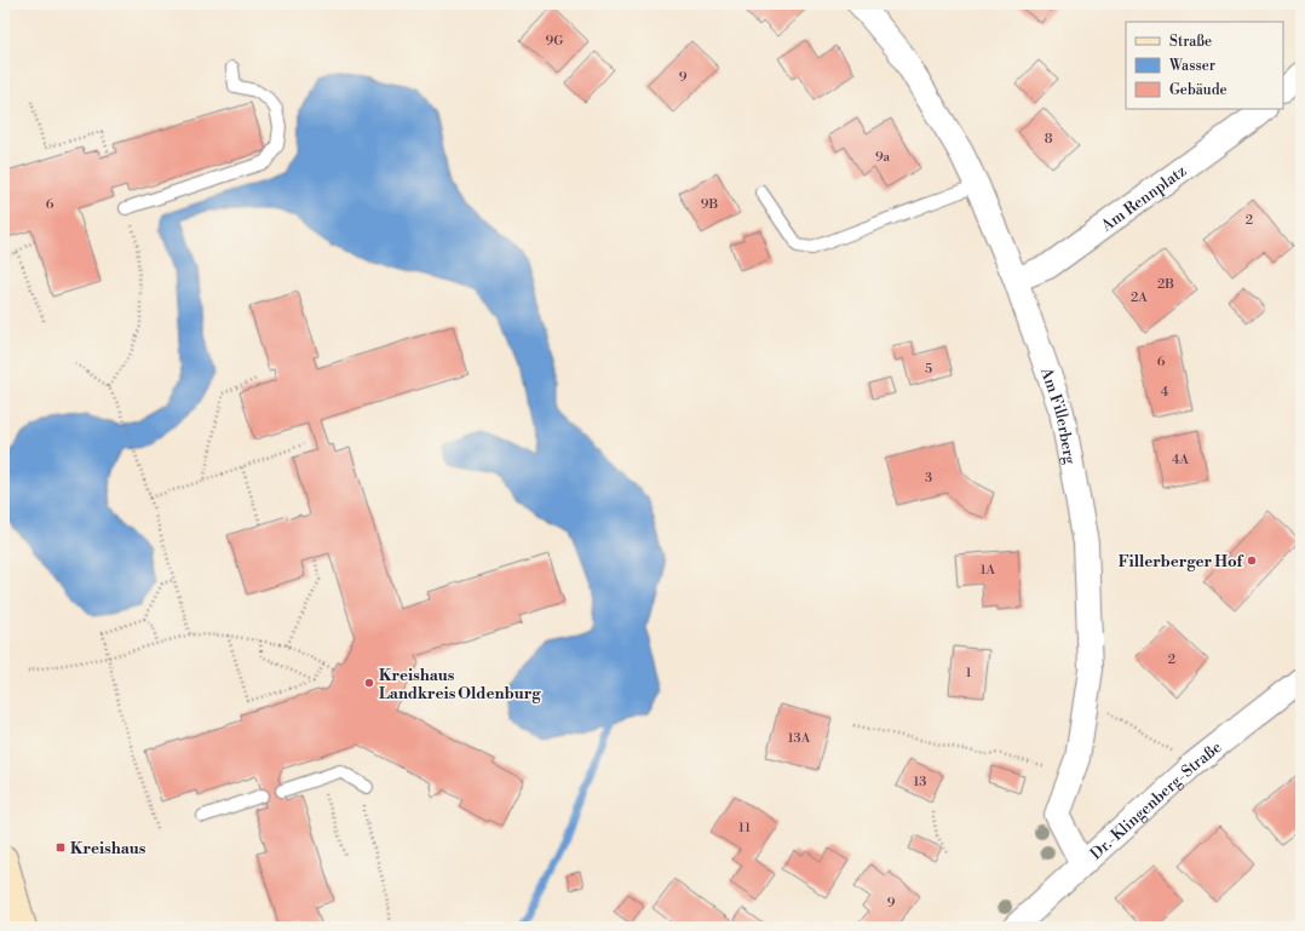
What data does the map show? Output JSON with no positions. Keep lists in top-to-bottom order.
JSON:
{
  "streets": {
    "street": ["Am Rennplatz", "Am Fillerberg", "Dr.-Klingenberg-Straße"]
  },
  "crossings": [
    ["Am Rennplatz", "Am Fillerberg"],
    ["Am Fillerberg", "Dr.-Klingenberg-Straße"]
  ],
  "places": {
    "other": ["Fillerberger Hof", "Kreishaus Landkreis Oldenburg"],
    "transit": ["Kreishaus"]
  },
  "house_numbers": [
    "9G",
    "9",
    "8",
    "9a",
    "6",
    "9B",
    "2",
    "2B",
    "2A",
    "6",
    "5",
    "4",
    "4A",
    "3",
    "1A",
    "2",
    "1",
    "13A",
    "13",
    "11",
    "9"
  ],
  "legend": ["Straße", "Wasser", "Gebäude"]
}
